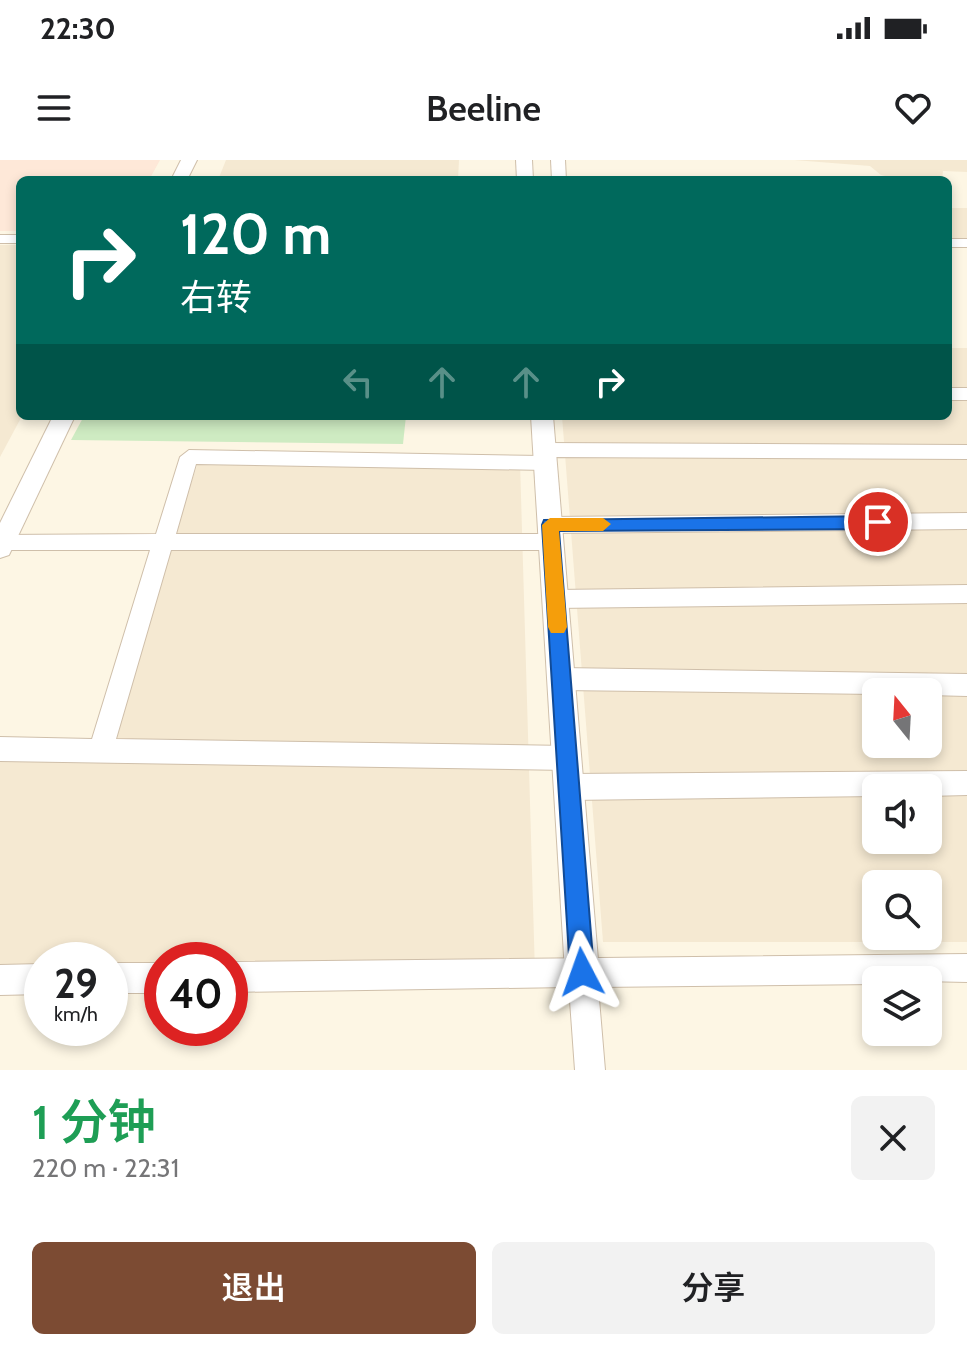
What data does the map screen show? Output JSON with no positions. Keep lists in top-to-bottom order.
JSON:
{
  "north": "top",
  "page": {
    "status": "22:30",
    "header": "Beeline",
    "turn": ["120 m", "右转"],
    "speed": "29 km/h",
    "limit": "40",
    "heading": ["1 分钟", "220 m · 22:31"],
    "buttons": ["退出", "分享"]
  }
}
